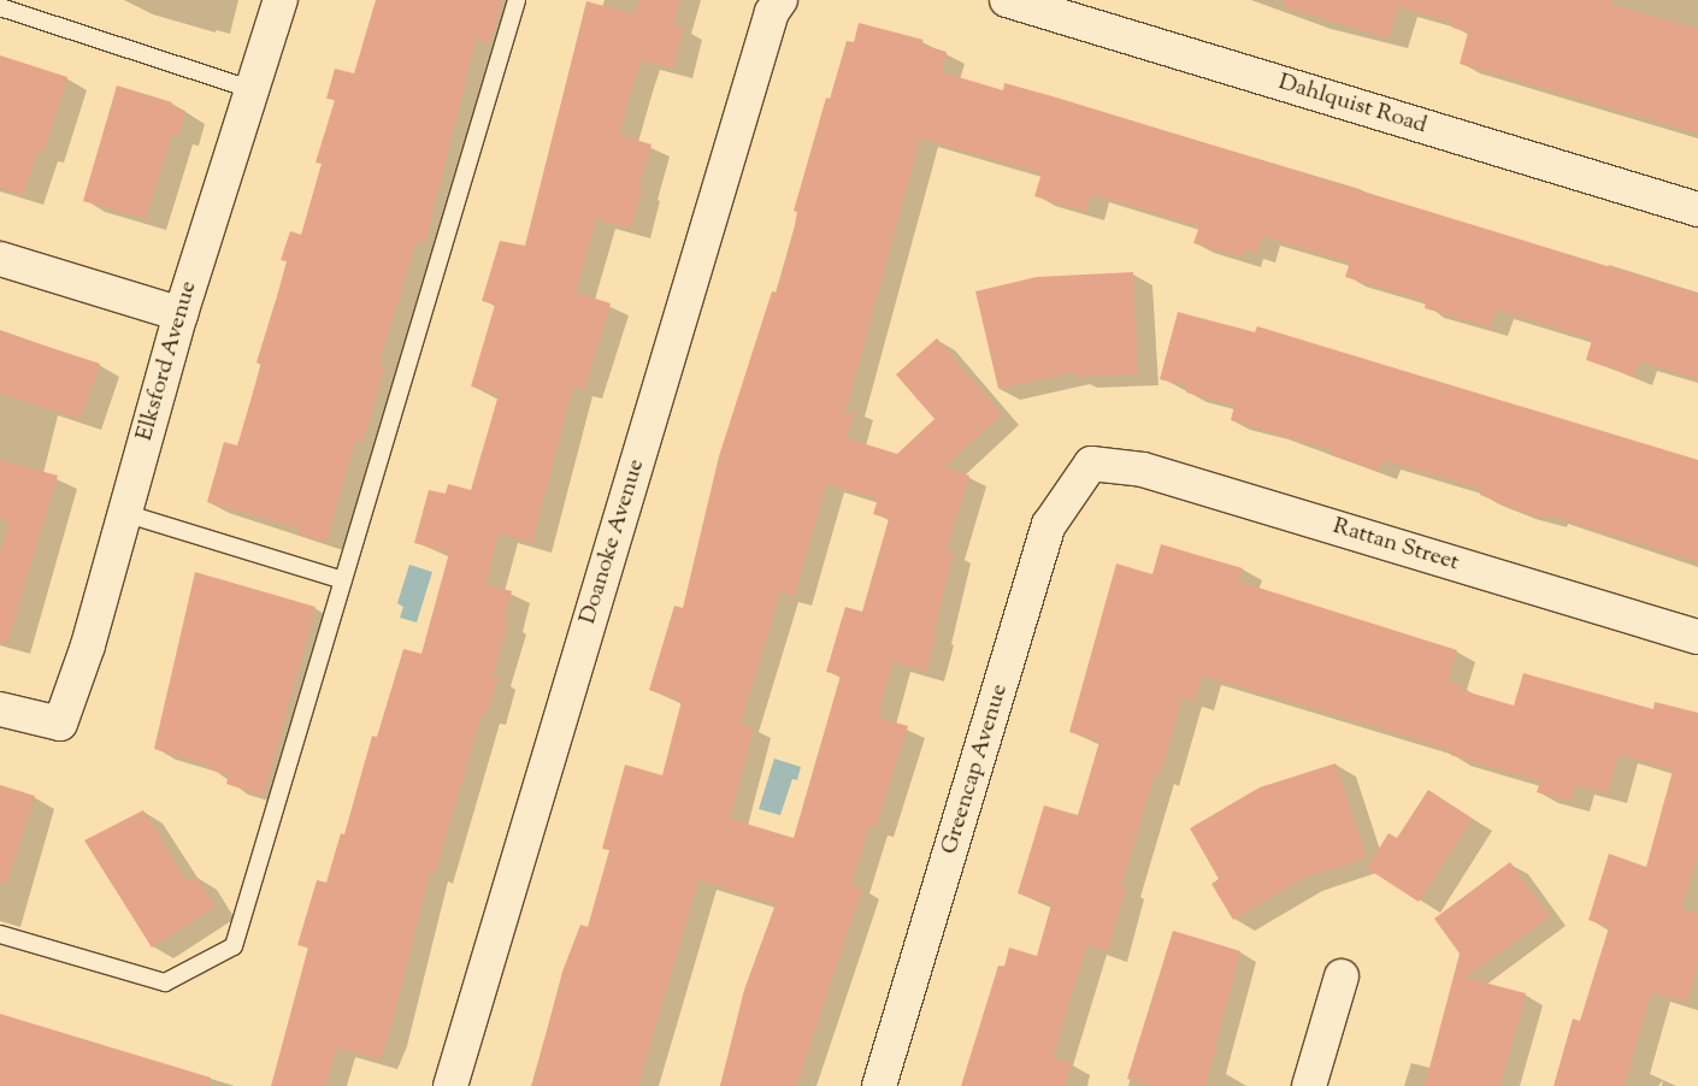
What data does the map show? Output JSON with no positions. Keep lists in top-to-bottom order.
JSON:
{
  "streets": {
    "street": [
      "Dahlquist Road",
      "Elksford Avenue",
      "Doanoke Avenue",
      "Rattan Street",
      "Greencap Avenue"
    ]
  },
  "crossings": [
    ["Rattan Street", "Greencap Avenue"]
  ]
}
